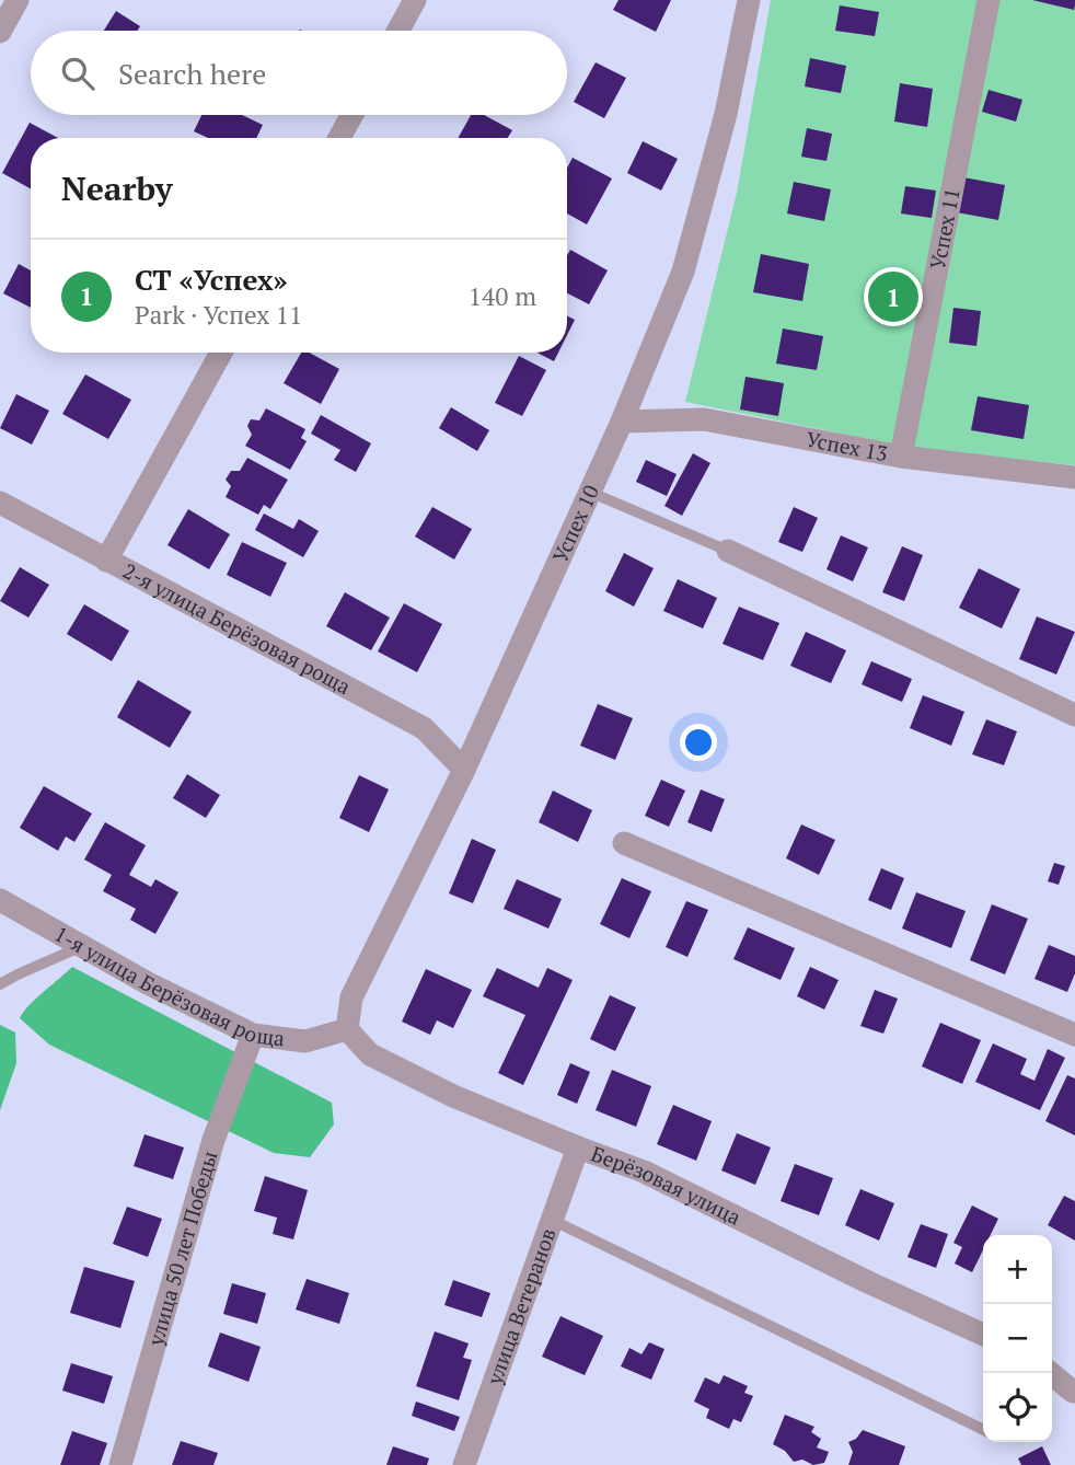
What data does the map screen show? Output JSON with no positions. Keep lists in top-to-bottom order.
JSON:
{
  "streets": {
    "street": [
      "Успех 11",
      "Успех 13",
      "Успех 10",
      "2-я улица Берёзовая роща",
      "1-я улица Берёзовая роща",
      "Берёзовая улица",
      "улица 50 лет Победы",
      "улица Ветеранов"
    ]
  },
  "crossings": [
    ["Успех 11", "Успех 13"],
    ["Успех 13", "Успех 10"],
    ["Успех 10", "2-я улица Берёзовая роща"],
    ["Успех 10", "1-я улица Берёзовая роща"],
    ["Успех 10", "Берёзовая улица"],
    ["1-я улица Берёзовая роща", "Берёзовая улица"],
    ["1-я улица Берёзовая роща", "улица 50 лет Победы"],
    ["Берёзовая улица", "улица Ветеранов"]
  ],
  "page": {
    "search": "Search here",
    "heading": "Nearby",
    "list": [
      {
        "mark": "1",
        "name": "СТ «Успех»",
        "note": "Park · Успех 11",
        "value": "140 m"
      }
    ],
    "pins": "1",
    "map_buttons": ["+", "−"]
  }
}
